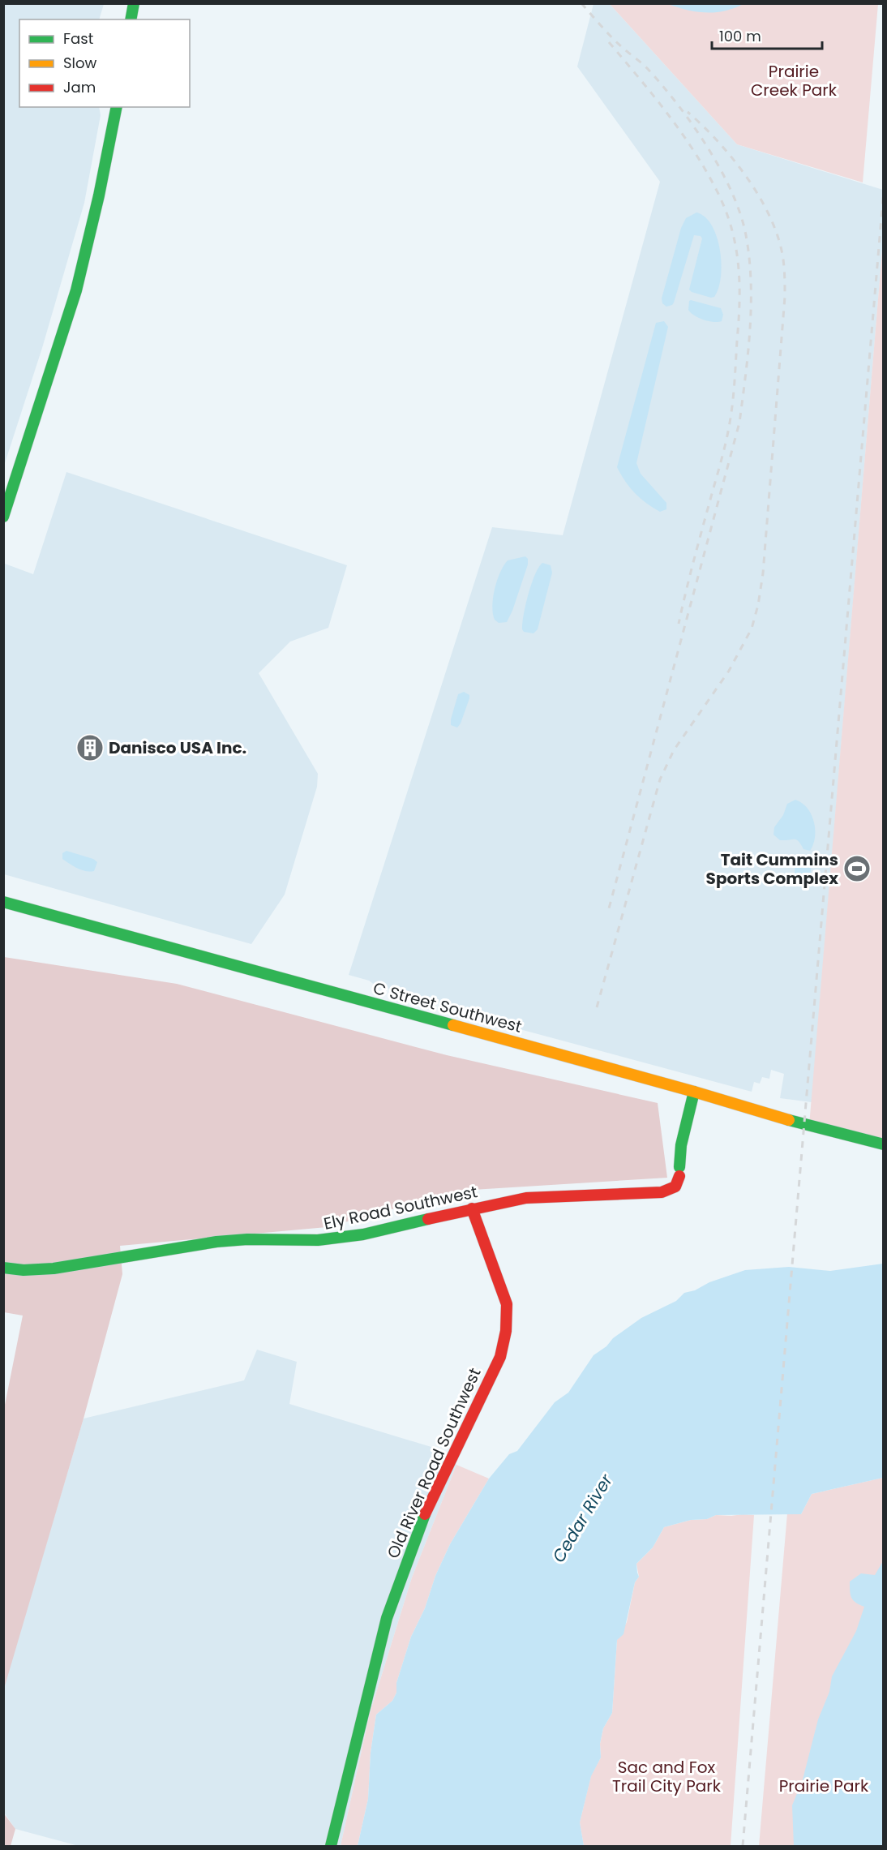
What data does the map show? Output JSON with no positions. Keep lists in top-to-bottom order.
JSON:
{
  "streets": {
    "street": ["C Street Southwest", "Ely Road Southwest", "Old River Road Southwest"]
  },
  "crossings": [
    ["C Street Southwest", "Ely Road Southwest"],
    ["Ely Road Southwest", "Old River Road Southwest"]
  ],
  "water": ["Cedar River"],
  "parks": ["Prairie Creek Park", "Sac and Fox Trail City Park", "Prairie Park"],
  "places": {
    "building": ["Danisco USA Inc."],
    "sports": ["Tait Cummins Sports Complex"]
  },
  "legend": ["Fast", "Slow", "Jam"],
  "scale_bar": "100 m"
}
